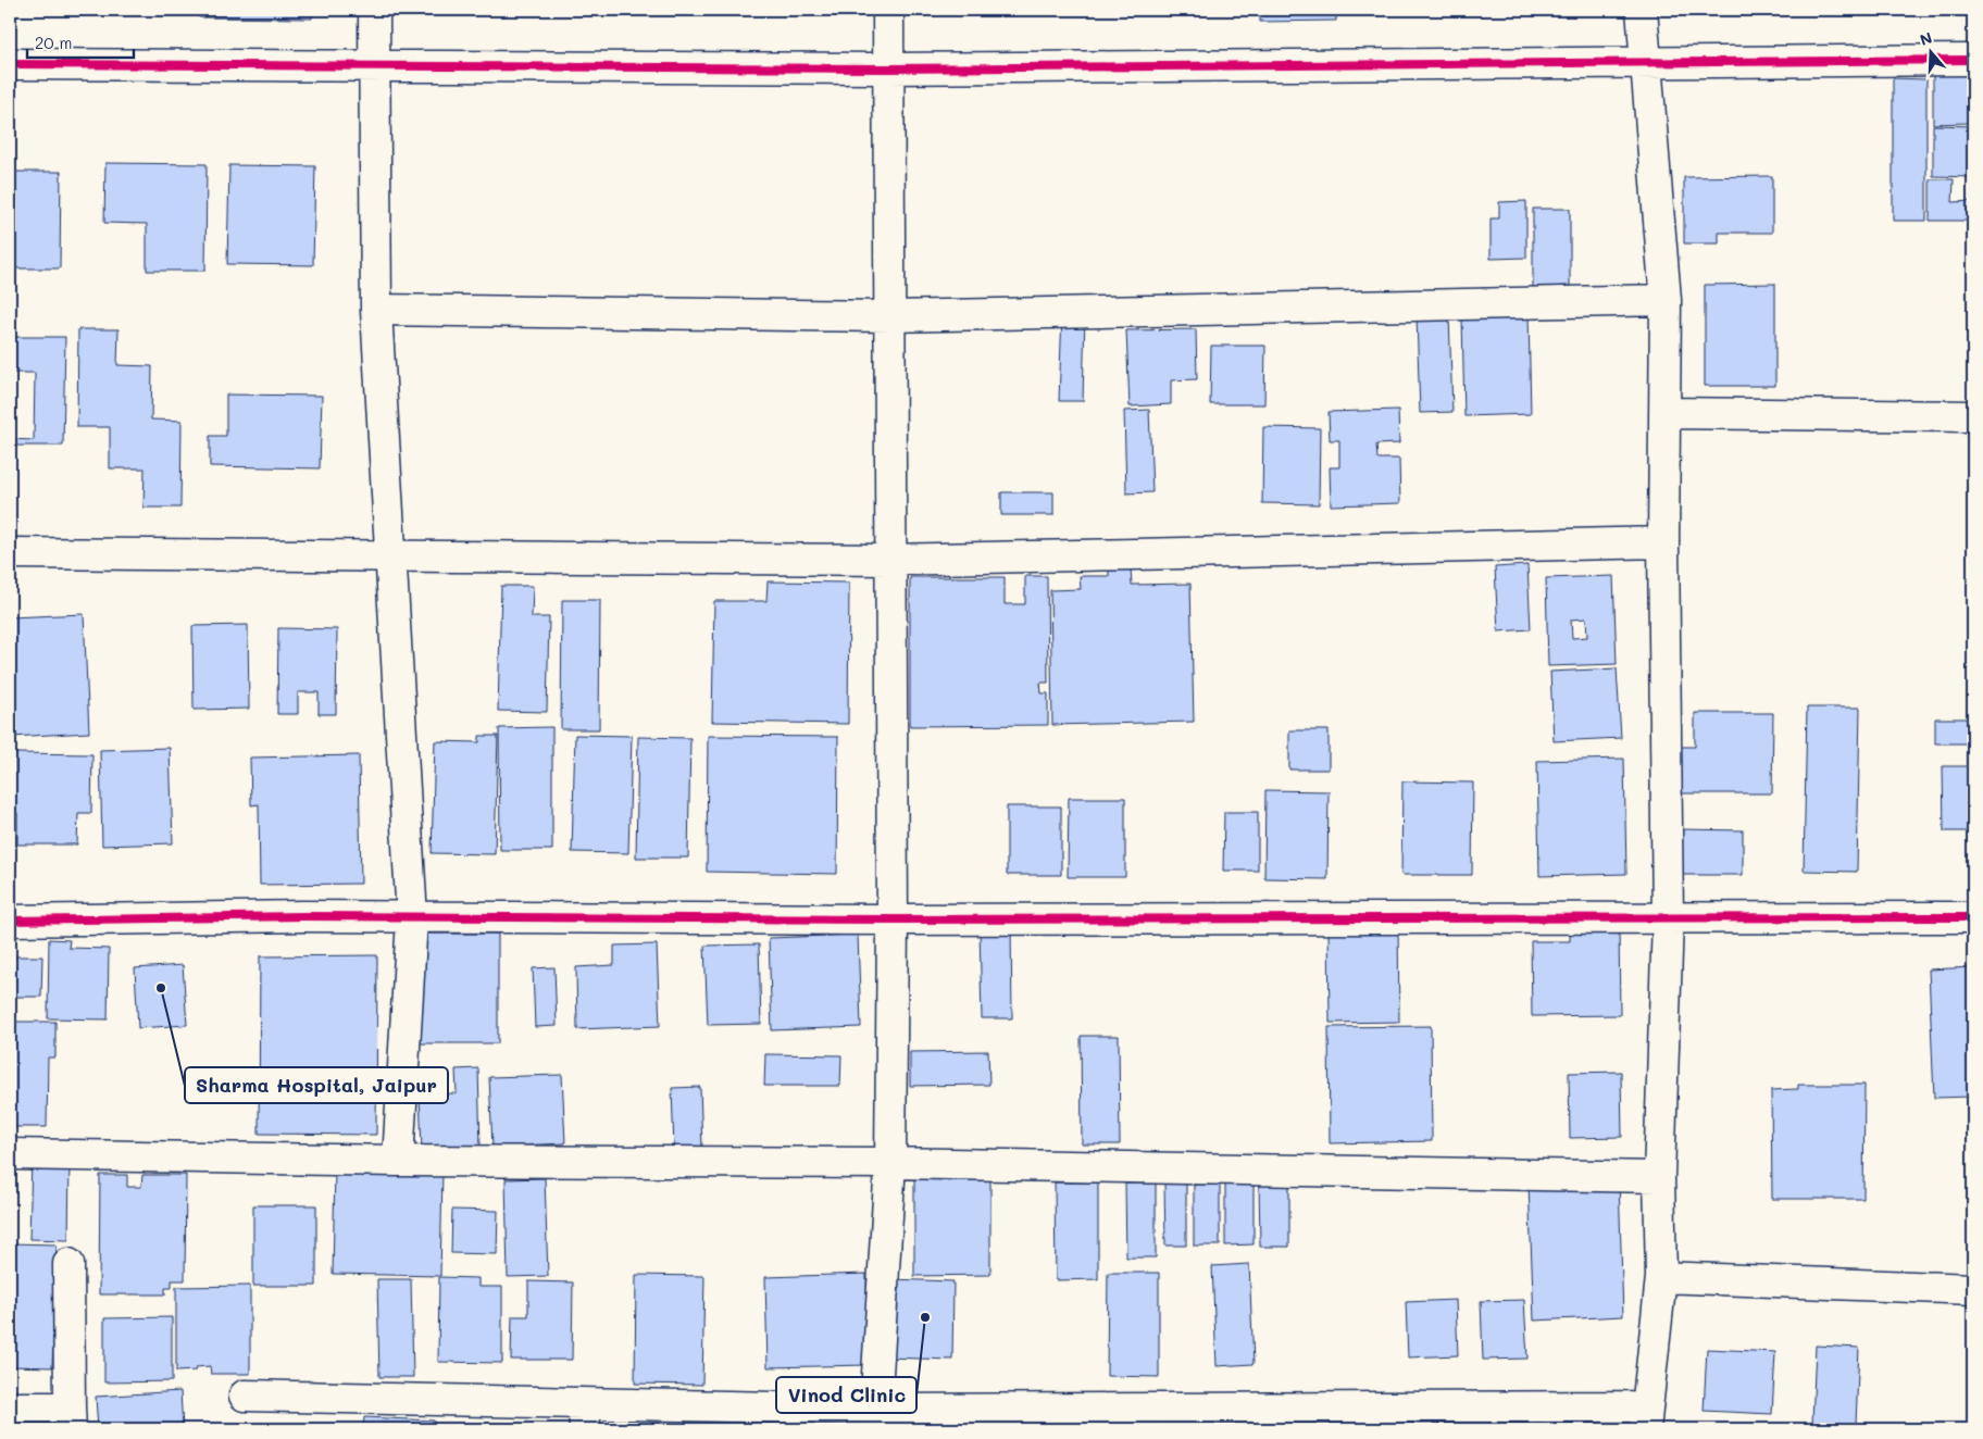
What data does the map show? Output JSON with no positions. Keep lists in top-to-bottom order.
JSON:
{
  "places": ["Sharma Hospital, Jaipur", "Vinod Clinic"],
  "scale_bar": "20 m",
  "north": "top"
}
